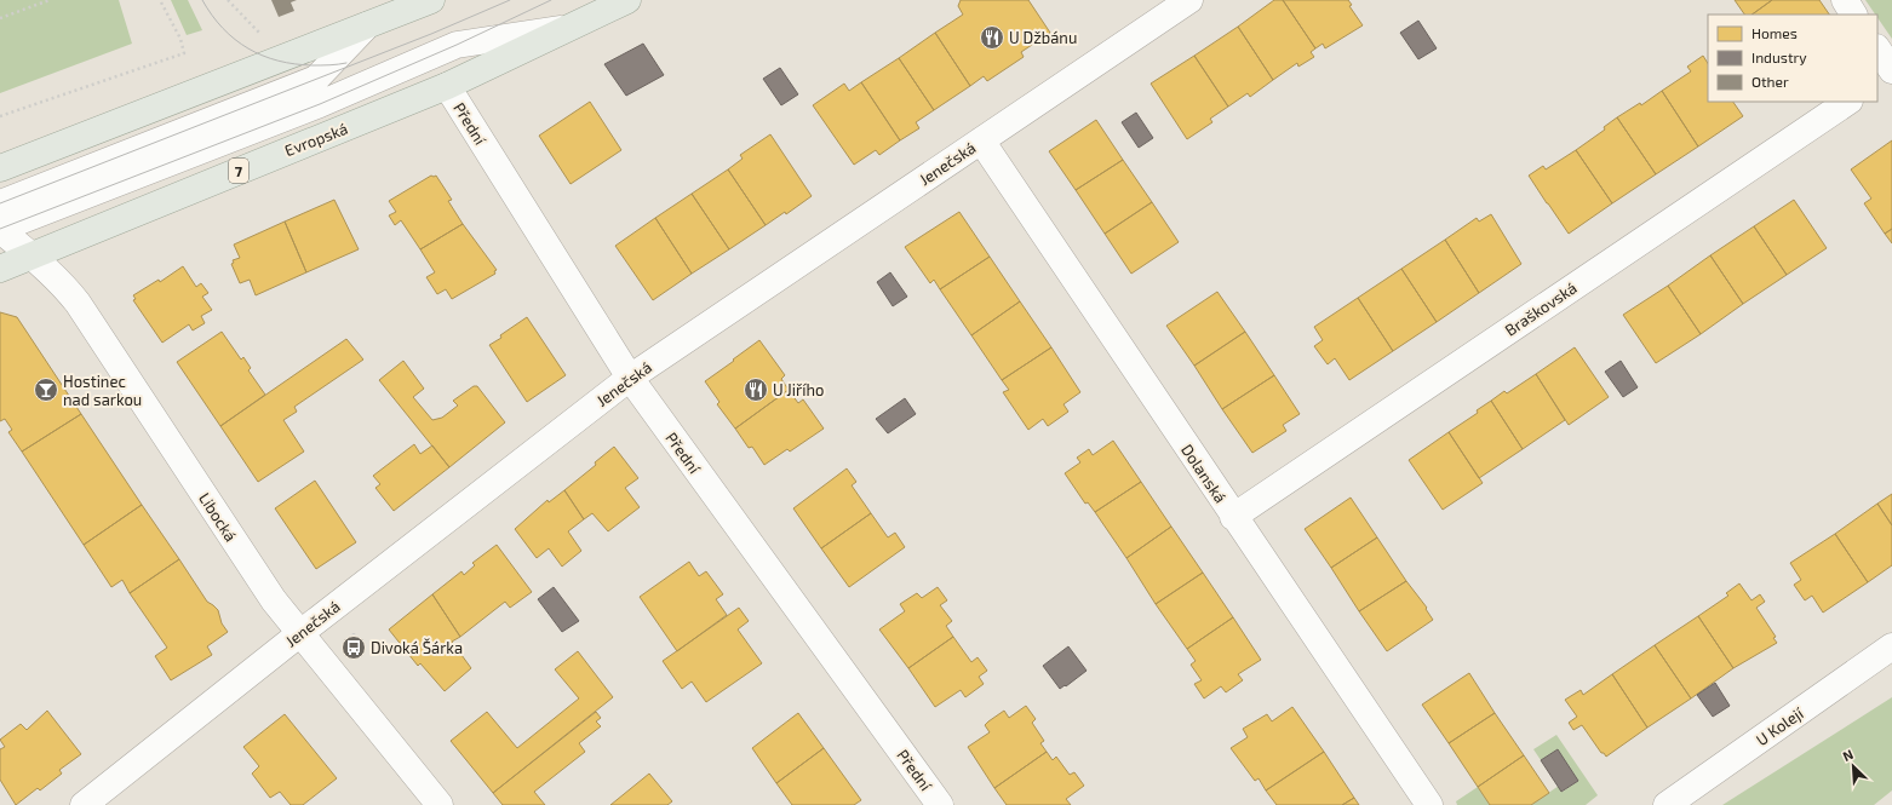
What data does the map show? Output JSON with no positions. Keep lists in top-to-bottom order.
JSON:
{
  "streets": {
    "main road": ["Evropská", "7"],
    "street": [
      "Přední",
      "Jenečská",
      "Braškovská",
      "Dolanská",
      "Libocká",
      "U Kolejí"
    ]
  },
  "crossings": [
    ["Přední", "Evropská"],
    ["Přední", "Jenečská"],
    ["Evropská", "Libocká"],
    ["Jenečská", "Dolanská"],
    ["Jenečská", "Libocká"],
    ["Braškovská", "Dolanská"]
  ],
  "places": {
    "restaurant": ["U Džbánu", "U Jiřího"],
    "bar": ["Hostinec nad sarkou"],
    "bus stop": ["Divoká Šárka"]
  },
  "legend": ["Homes", "Industry", "Other"],
  "north": "top left"
}
